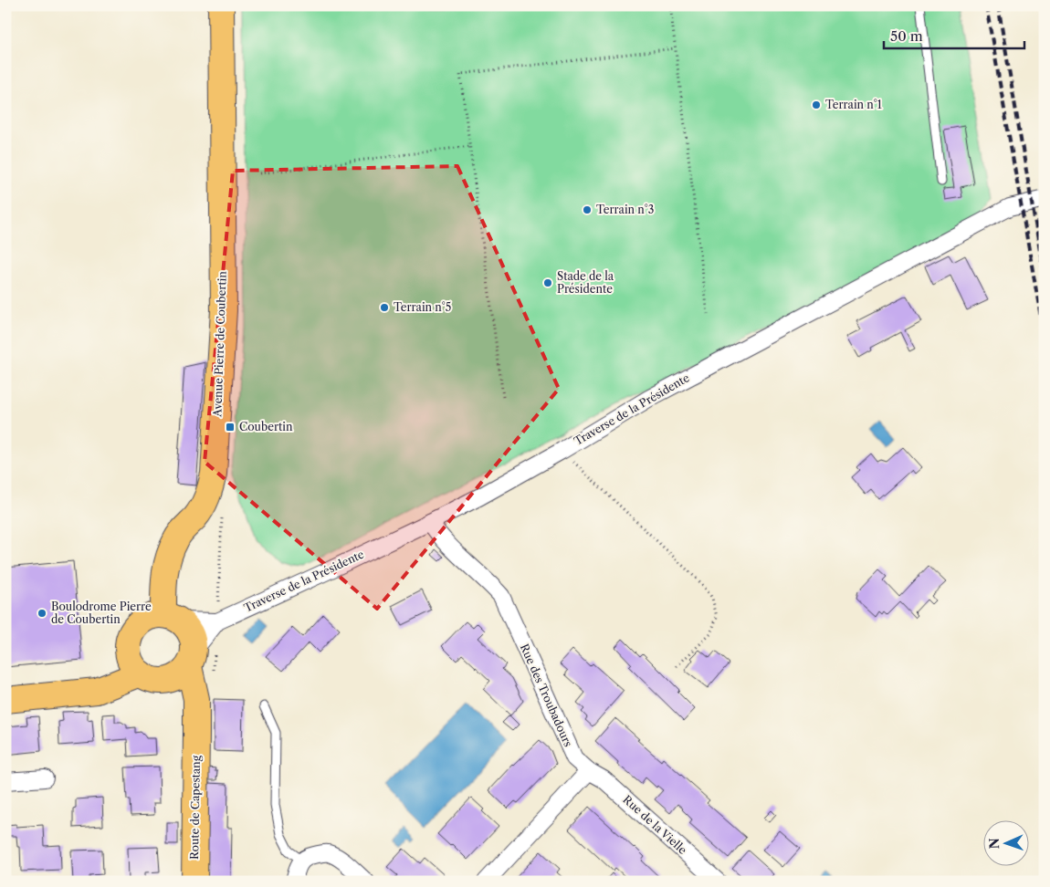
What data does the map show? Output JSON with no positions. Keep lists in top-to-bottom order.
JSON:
{
  "streets": {
    "main road": ["Avenue Pierre de Coubertin", "Route de Capestang"],
    "street": ["Traverse de la Présidente", "Rue des Troubadours", "Rue de la Vielle"]
  },
  "crossings": [
    ["Avenue Pierre de Coubertin", "Traverse de la Présidente"],
    ["Avenue Pierre de Coubertin", "Route de Capestang"],
    ["Traverse de la Présidente", "Rue des Troubadours"],
    ["Traverse de la Présidente", "Route de Capestang"],
    ["Rue des Troubadours", "Rue de la Vielle"]
  ],
  "places": {
    "other": [
      "Terrain n°1",
      "Terrain n°3",
      "Stade de la Présidente",
      "Terrain n°5",
      "Boulodrome Pierre de Coubertin"
    ],
    "transit": ["Coubertin"]
  },
  "scale_bar": "50 m",
  "north": "left"
}
